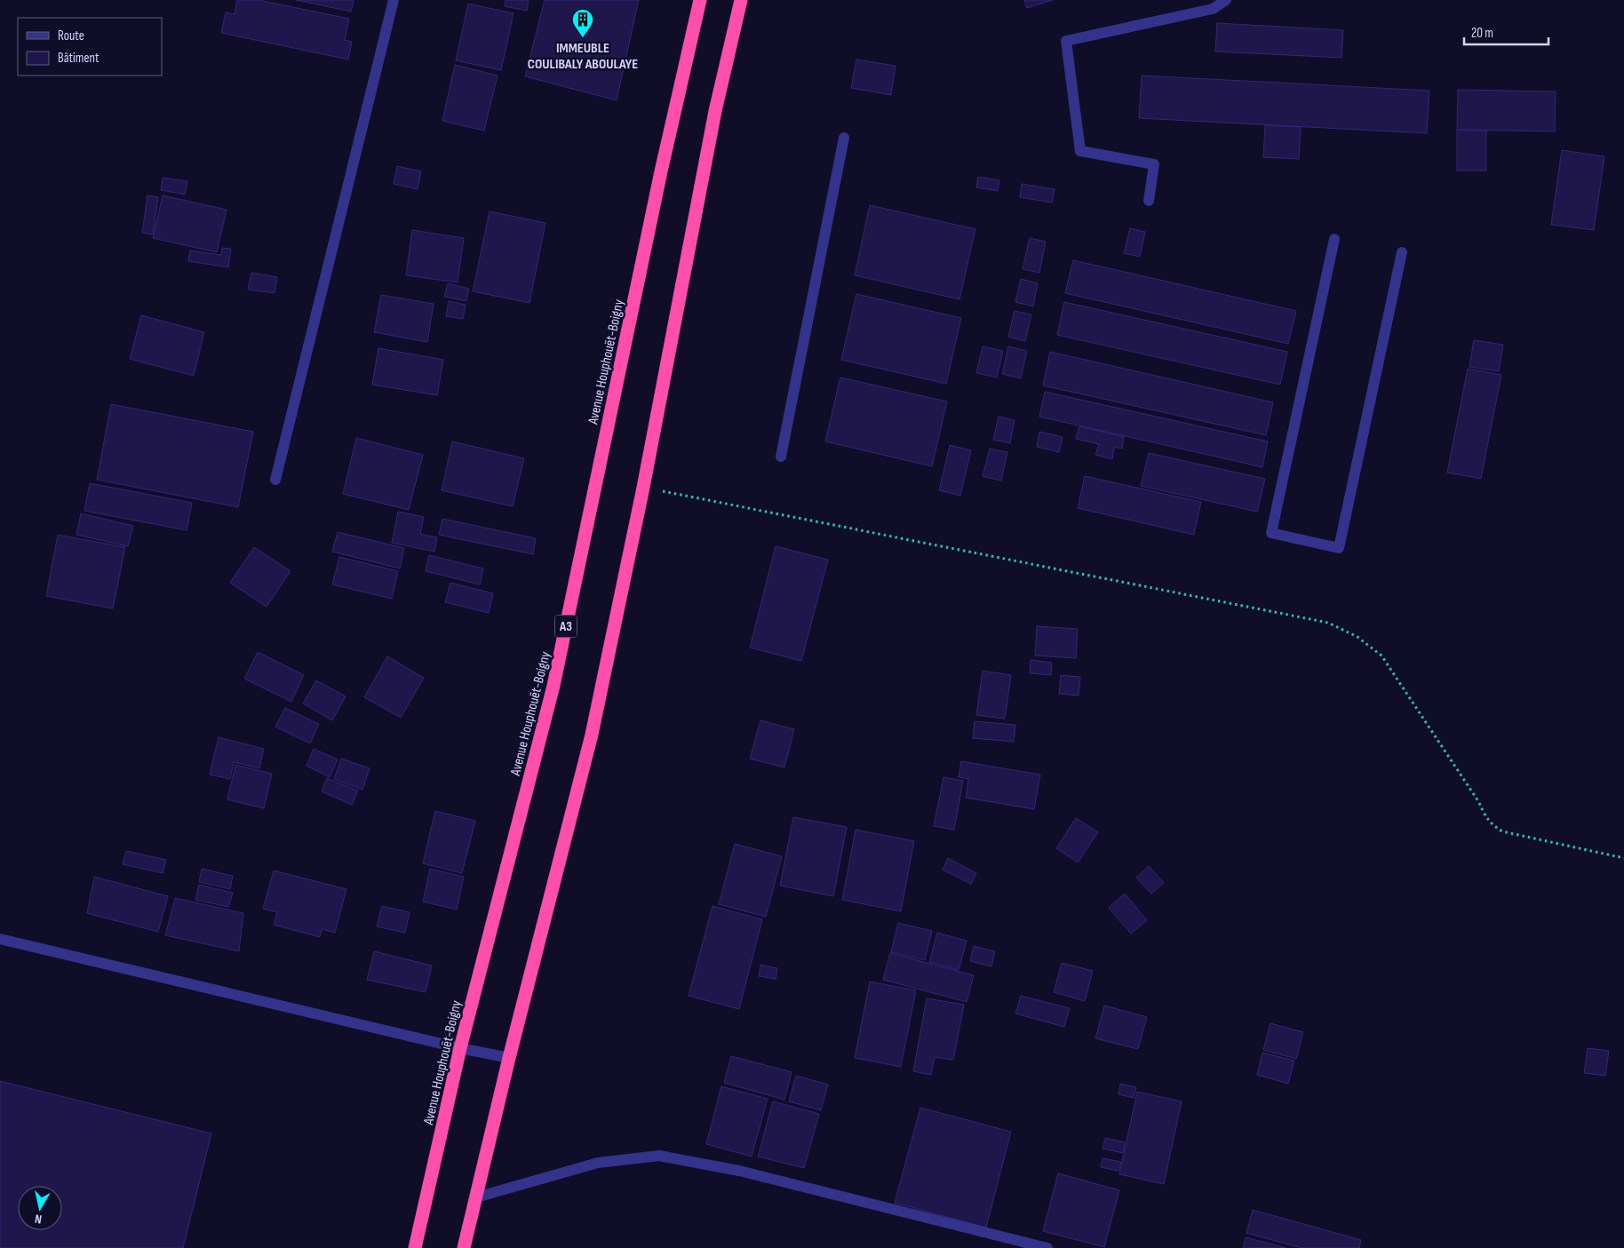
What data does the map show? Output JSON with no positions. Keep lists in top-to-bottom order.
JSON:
{
  "streets": {
    "highway": ["Avenue Houphouët-Boigny", "A3"]
  },
  "places": {
    "building": ["IMMEUBLE COULIBALY ABOULAYE"]
  },
  "legend": ["Route", "Bâtiment"],
  "scale_bar": "20 m",
  "north": "bottom"
}
